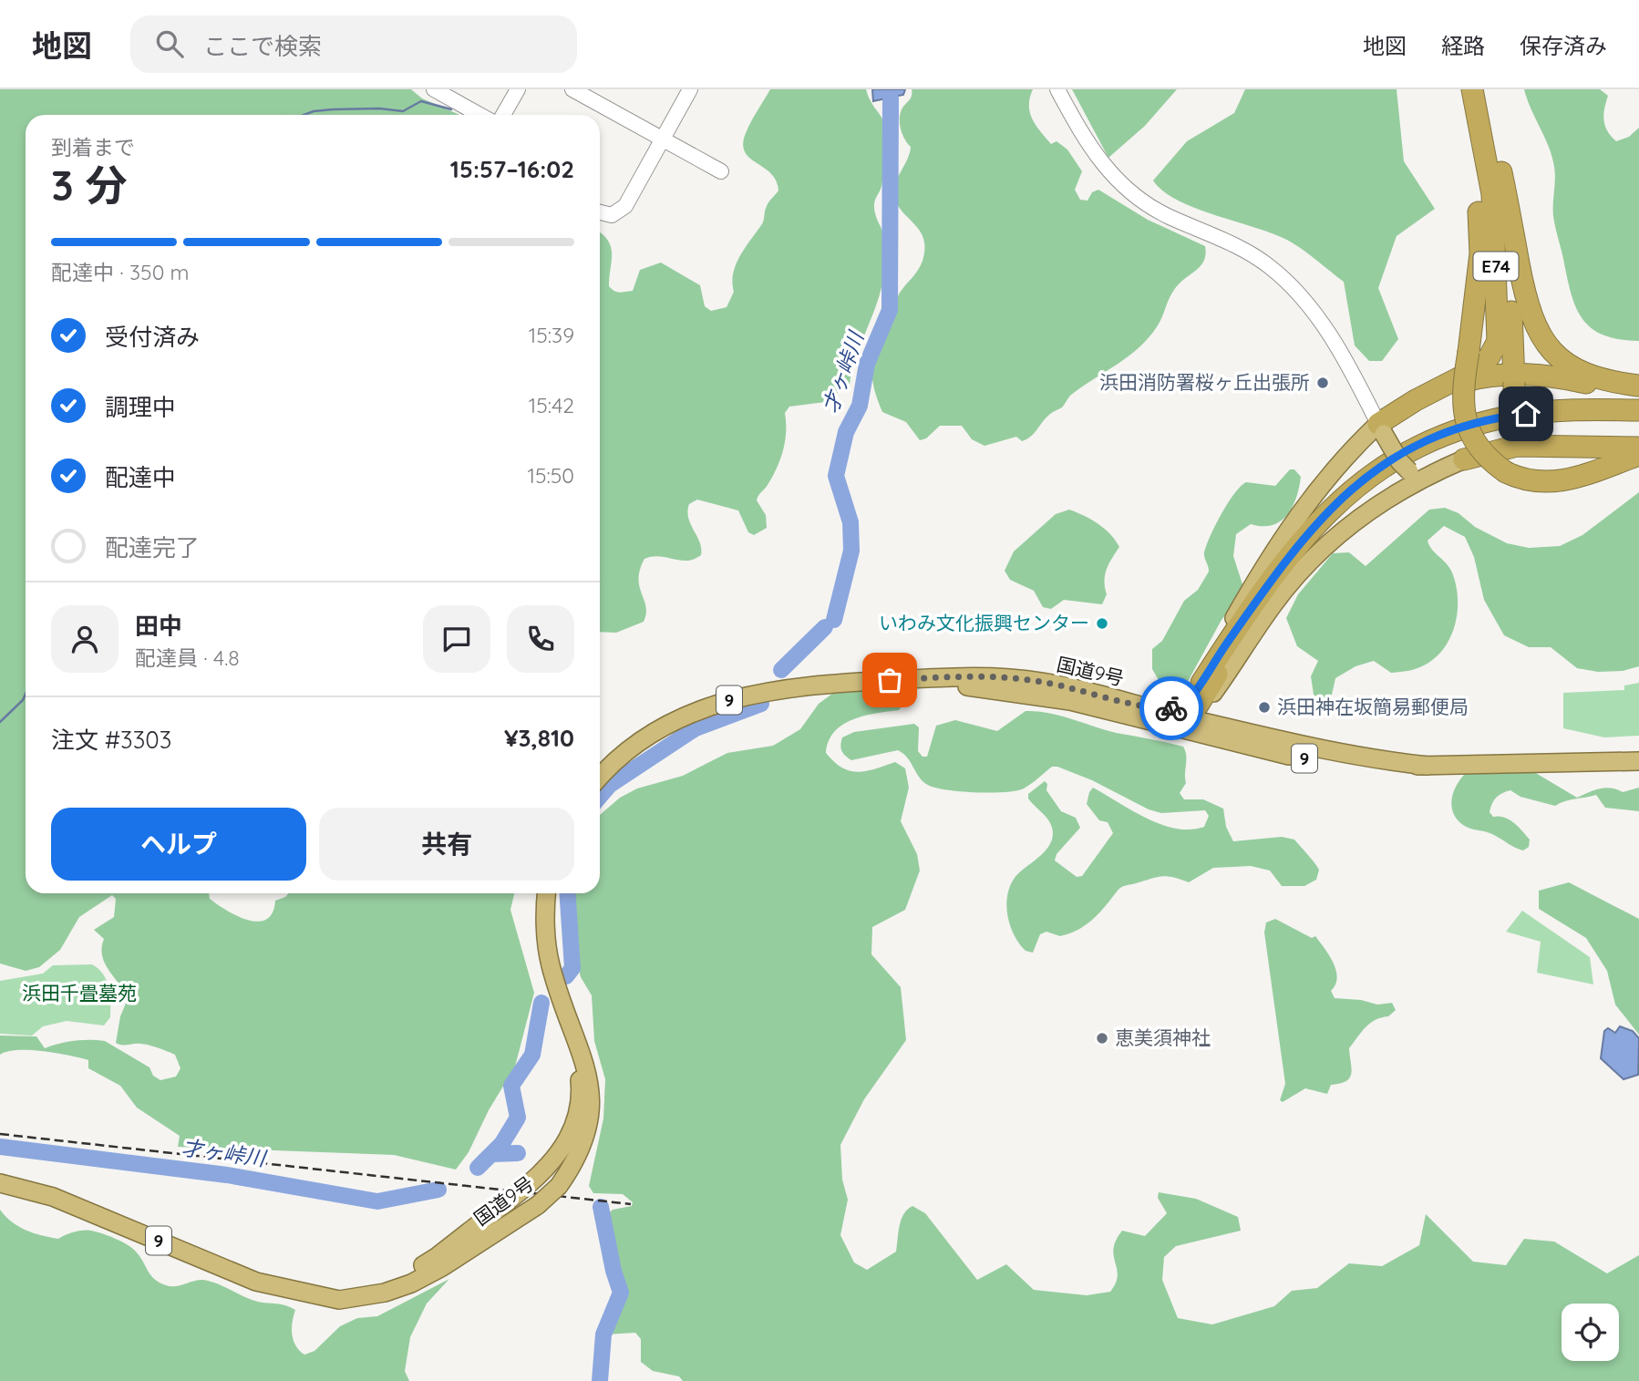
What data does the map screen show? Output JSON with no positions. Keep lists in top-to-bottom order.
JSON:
{
  "streets": {
    "highway": ["E74", "国道9号", "9"]
  },
  "water": ["才ヶ峠川"],
  "parks": ["浜田千畳墓苑"],
  "places": [
    "浜田消防署桜ヶ丘出張所",
    "いわみ文化振興センター",
    "浜田神在坂簡易郵便局",
    "恵美須神社"
  ],
  "page": {
    "header": "地図",
    "search": "ここで検索",
    "nav": ["地図", "経路", "保存済み"],
    "heading": ["3 分", "到着まで", "15:57–16:02"],
    "panel": [
      "田中",
      "配達員 · 4.8",
      "注文 #3303",
      "¥3,810"
    ],
    "bar": "配達中 · 350 m",
    "list": [
      ["受付済み", "15:39"],
      ["調理中", "15:42"],
      ["配達中", "15:50"],
      "配達完了"
    ],
    "buttons": ["ヘルプ", "共有"]
  }
}
